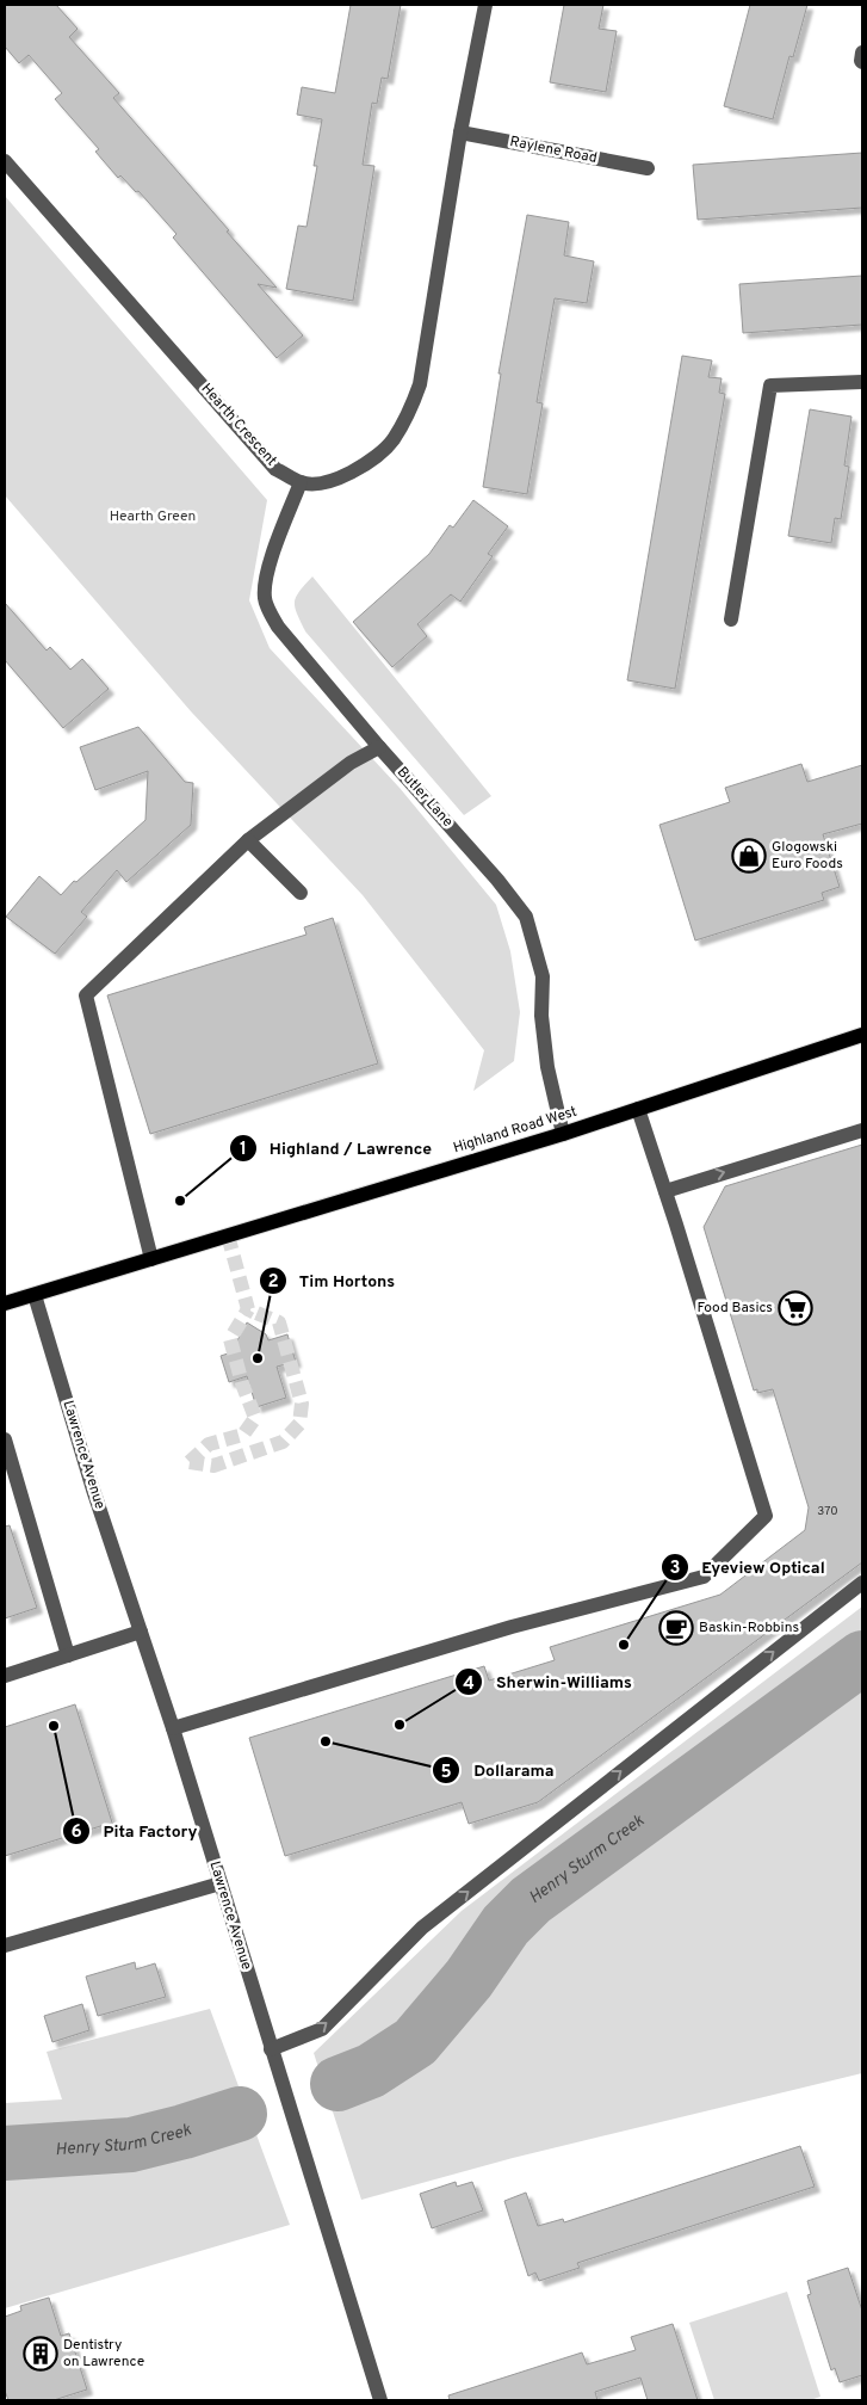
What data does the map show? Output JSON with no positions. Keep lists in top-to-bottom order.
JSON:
{
  "streets": {
    "main road": ["Highland Road West"],
    "street": [
      "Raylene Road",
      "Hearth Crescent",
      "Butler Lane",
      "Lawrence Avenue"
    ]
  },
  "crossings": [
    ["Hearth Crescent", "Butler Lane"],
    ["Butler Lane", "Highland Road West"],
    ["Highland Road West", "Lawrence Avenue"]
  ],
  "water": ["Henry Sturm Creek"],
  "parks": ["Hearth Green"],
  "places": {
    "shop": ["Glogowski Euro Foods"],
    "other": [
      "Highland / Lawrence",
      "Tim Hortons",
      "Eyeview Optical",
      "Sherwin-Williams",
      "Pita Factory",
      "Dollarama"
    ],
    "supermarket": ["Food Basics"],
    "cafe": ["Baskin-Robbins"],
    "building": ["Dentistry on Lawrence"]
  },
  "house_numbers": ["370"]
}
